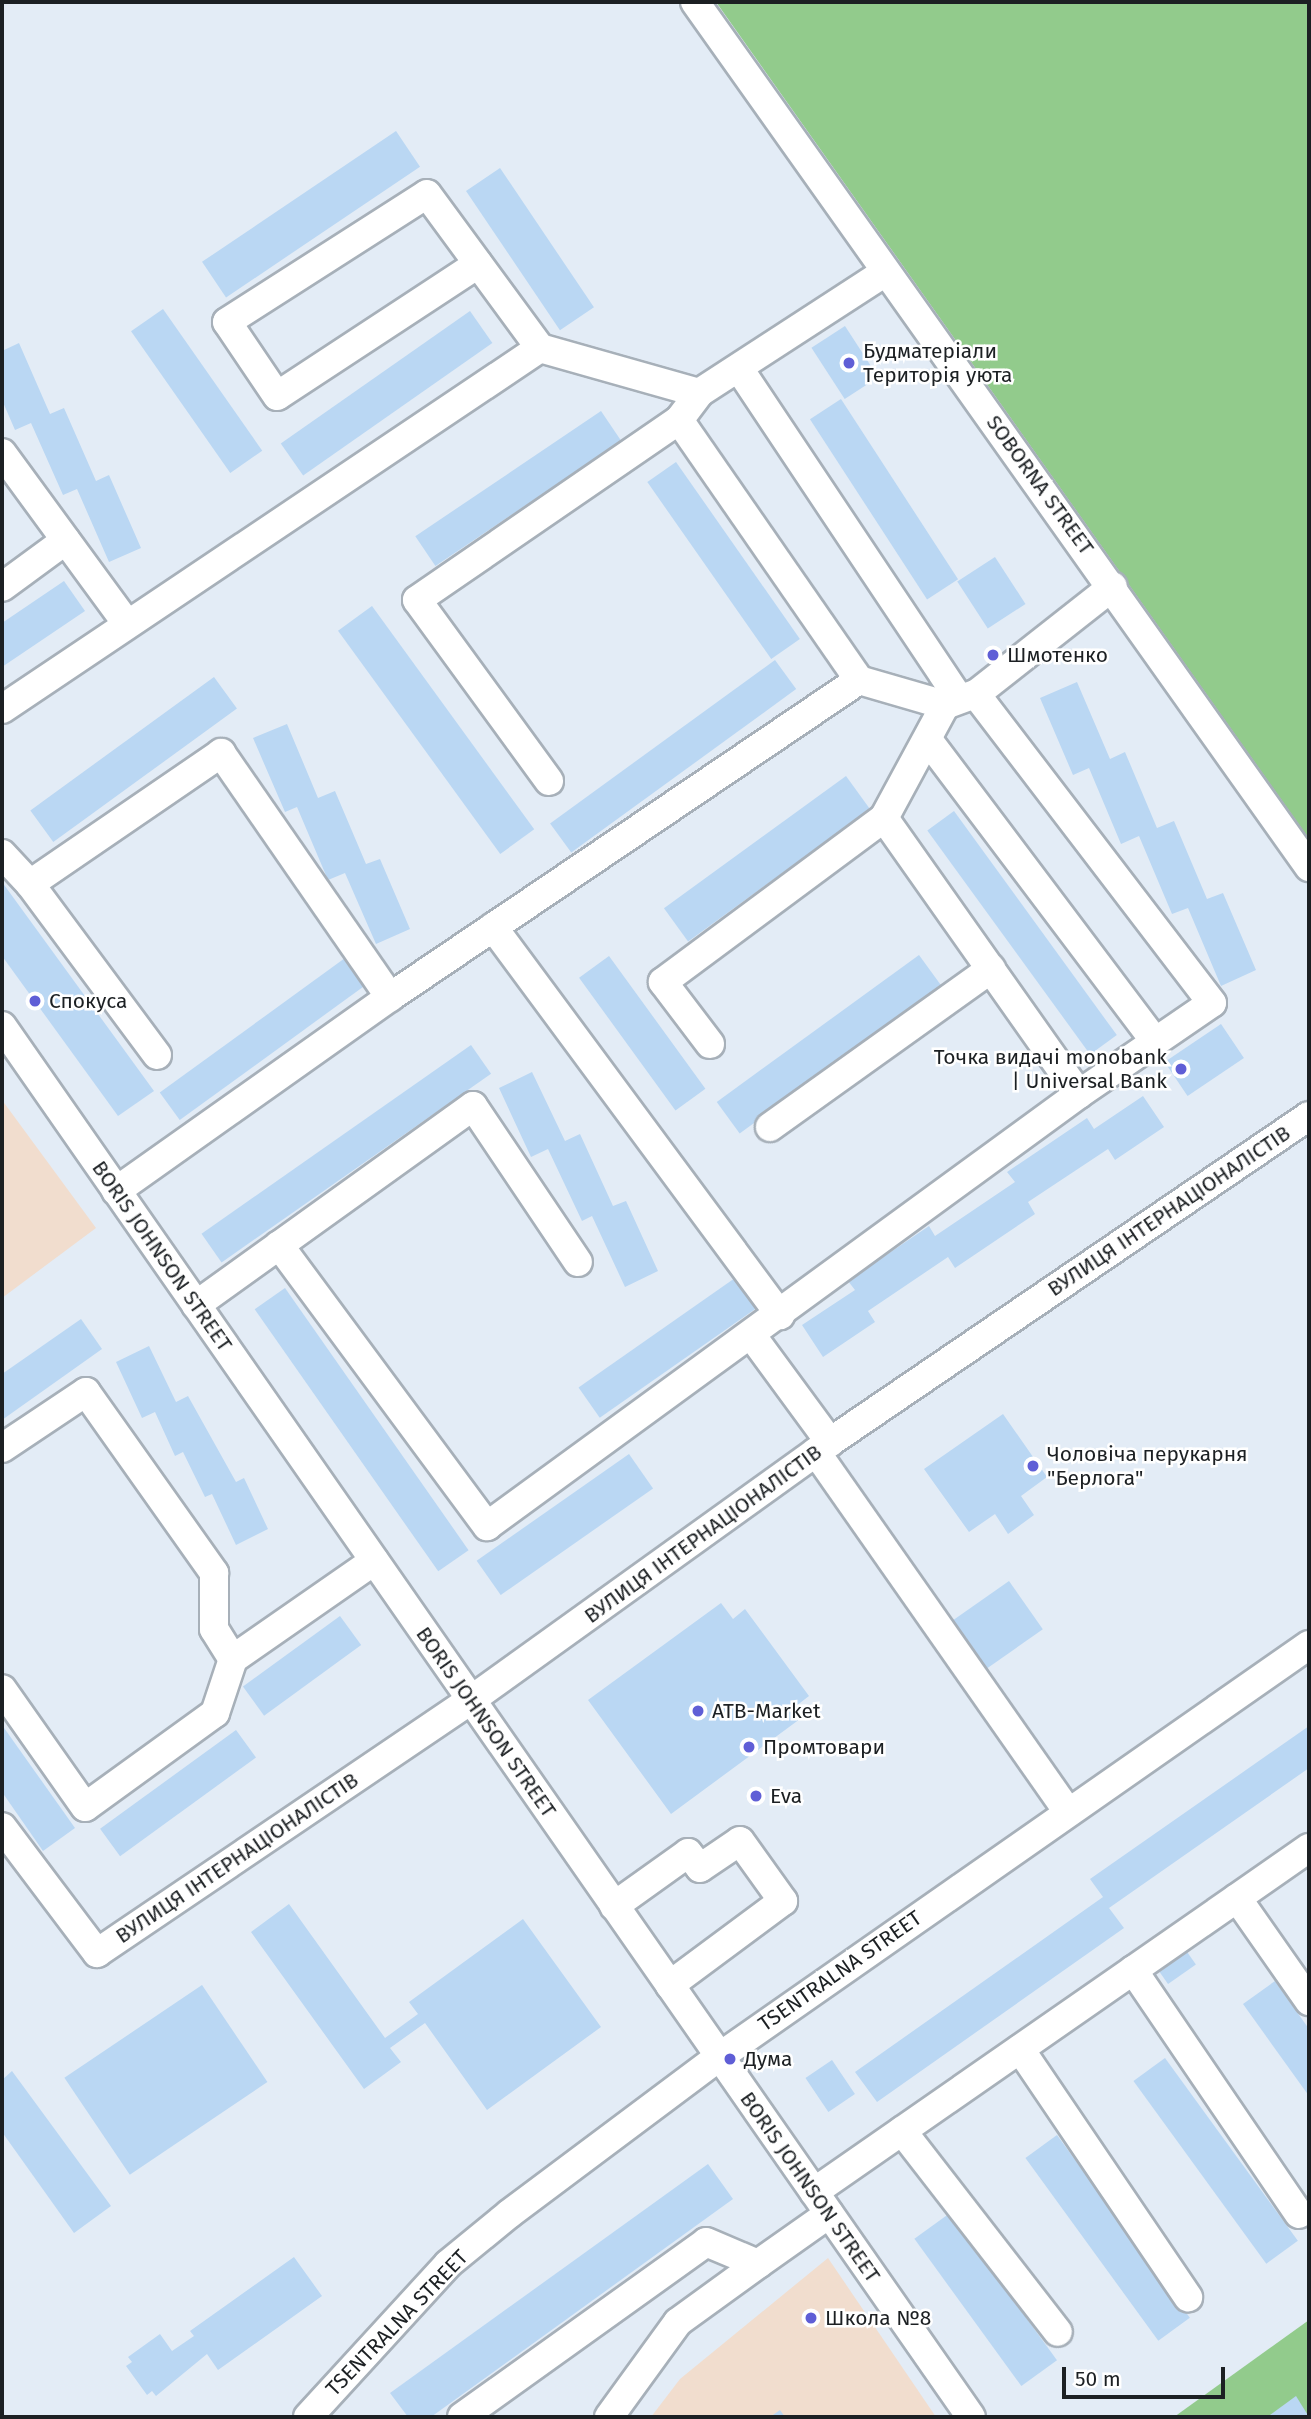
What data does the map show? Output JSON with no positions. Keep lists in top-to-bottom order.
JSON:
{
  "streets": {
    "street": [
      "SOBORNA STREET",
      "ВУЛИЦЯ ІНТЕРНАЦІОНАЛІСТІВ",
      "BORIS JOHNSON STREET",
      "TSENTRALNA STREET"
    ]
  },
  "crossings": [
    ["ВУЛИЦЯ ІНТЕРНАЦІОНАЛІСТІВ", "BORIS JOHNSON STREET"],
    ["BORIS JOHNSON STREET", "TSENTRALNA STREET"]
  ],
  "places": [
    "Будматеріали Територія уюта",
    "Шмотенко",
    "Спокуса",
    "Точка видачі monobank | Universal Bank",
    "Чоловіча перукарня \"Берлога\"",
    "ATB-Market",
    "Промтовари",
    "Eva",
    "Дума",
    "Школа №8"
  ],
  "scale_bar": "50 m"
}
